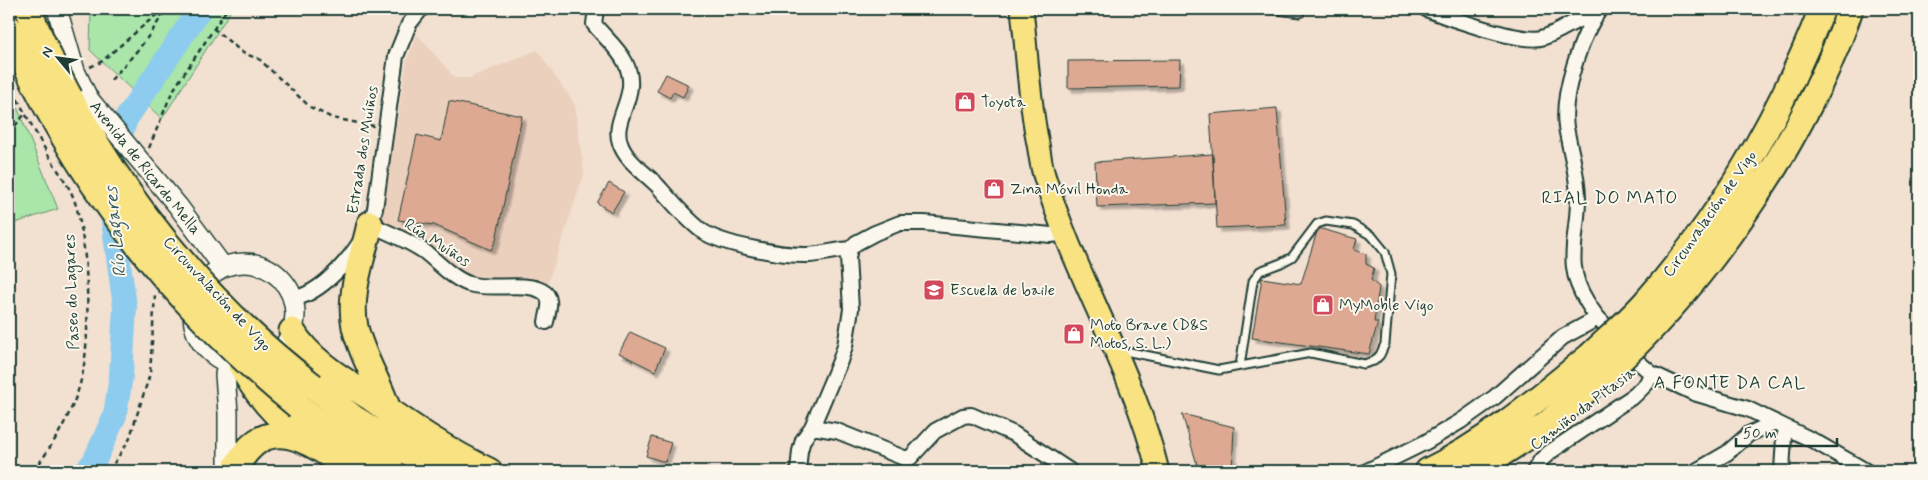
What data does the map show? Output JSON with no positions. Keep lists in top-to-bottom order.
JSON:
{
  "streets": {
    "highway": ["Circunvalación de Vigo"],
    "main road": ["Avenida de Ricardo Mella"],
    "street": ["Estrada dos Muíños", "Rúa Muíños", "Camiño da Pitasia"],
    "path": ["Paseo do Lagares"]
  },
  "crossings": [
    ["Estrada dos Muíños", "Avenida de Ricardo Mella"],
    ["Estrada dos Muíños", "Rúa Muíños"]
  ],
  "districts": ["RIAL DO MATO", "A FONTE DA CAL"],
  "water": ["Río Lagares"],
  "places": {
    "shop": [
      "Toyota",
      "Zina Móvil Honda",
      "MyMoble Vigo",
      "Moto Brave (D&S Motos, S. L.)"
    ],
    "school or university": ["Escuela de baile"]
  },
  "scale_bar": "50 m",
  "north": "top left"
}
